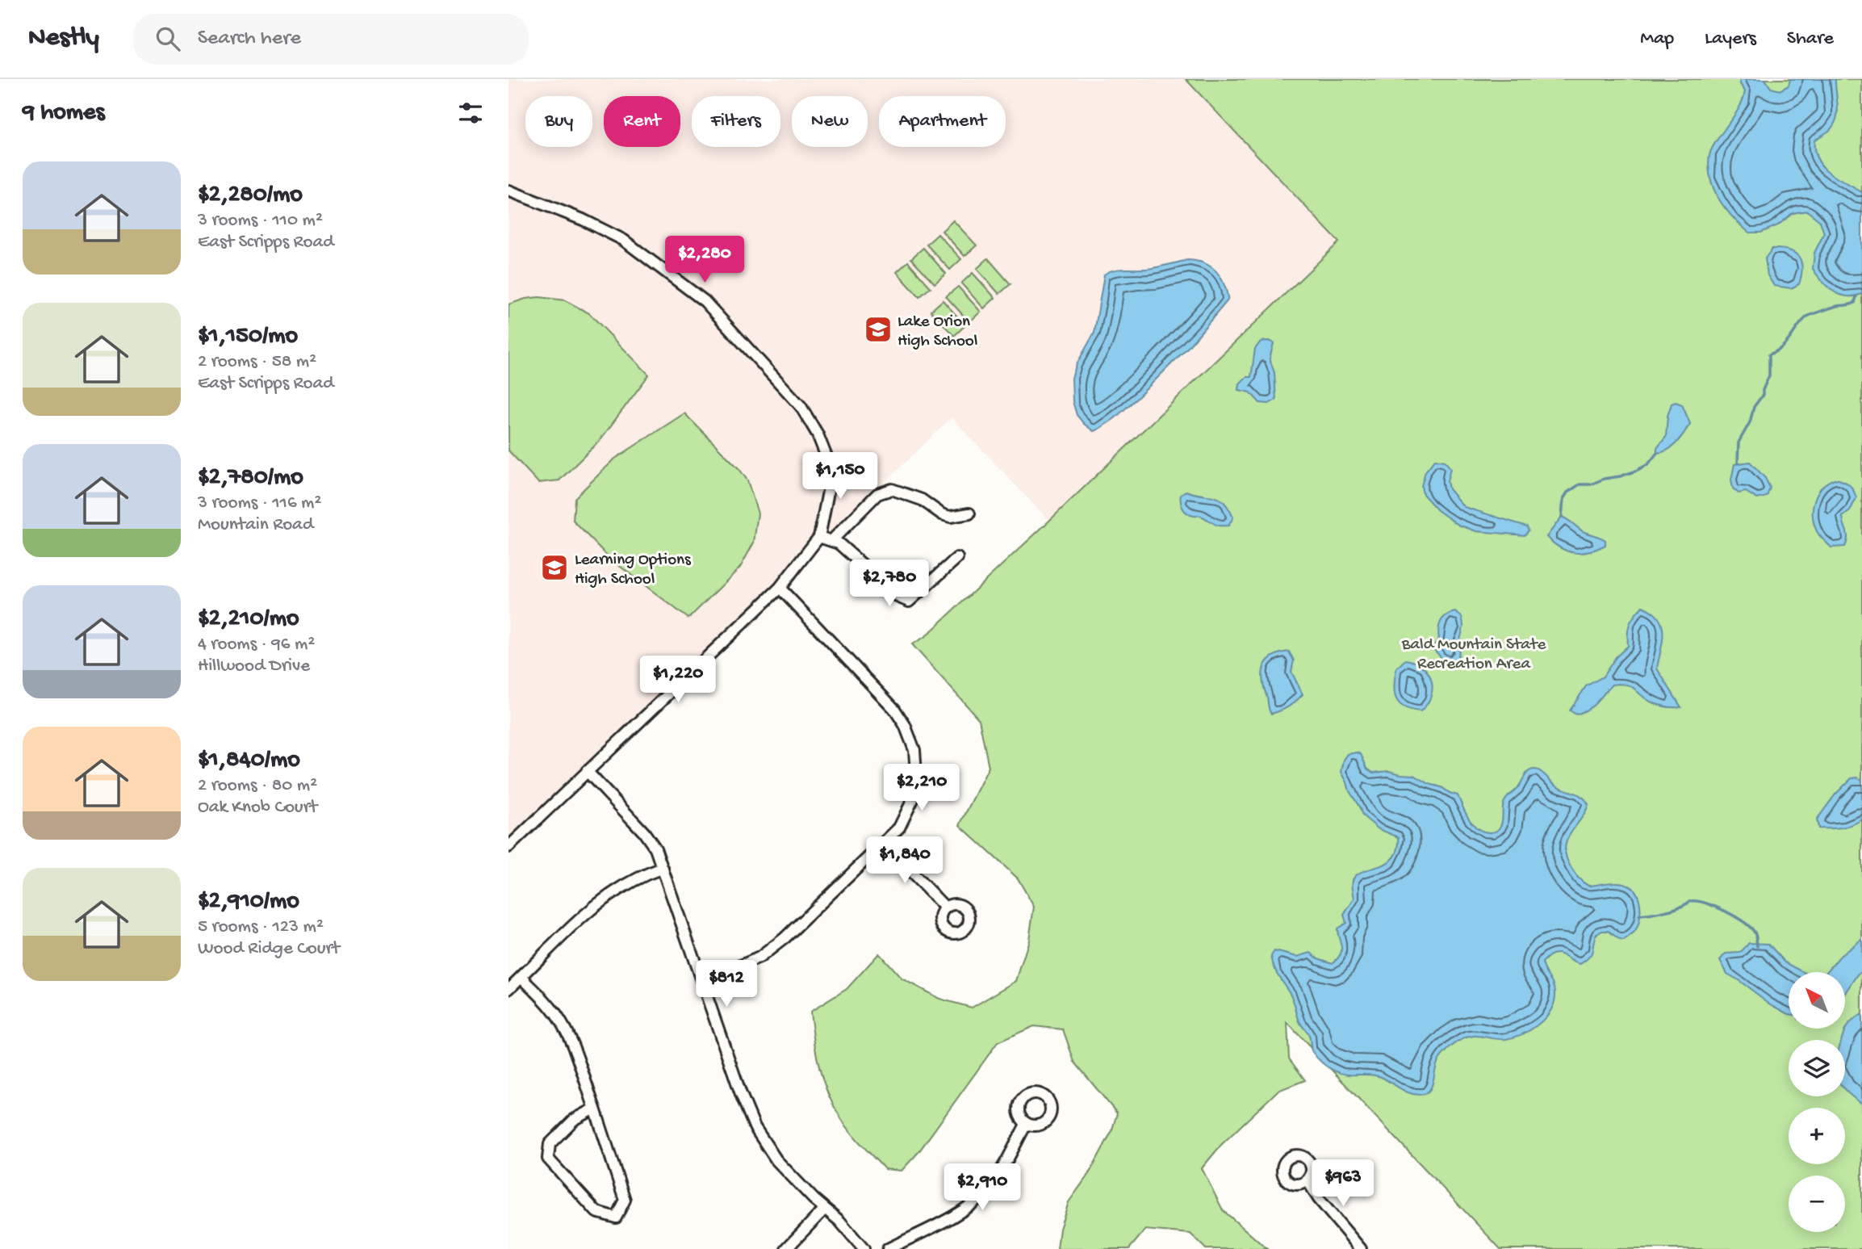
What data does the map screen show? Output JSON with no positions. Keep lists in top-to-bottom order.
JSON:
{
  "parks": ["Bald Mountain State Recreation Area"],
  "places": {
    "school or university": ["Lake Orion High School", "Learning Options High School"]
  },
  "north": "top left",
  "page": {
    "header": "Nestly",
    "search": "Search here",
    "nav": ["Map", "Layers", "Share"],
    "heading": "9 homes",
    "chip": [
      "Buy",
      "Rent",
      "Filters",
      "New",
      "Apartment"
    ],
    "list": [
      {
        "name": "$2,280/mo",
        "note": "3 rooms · 110 m² · East Scripps Road"
      },
      {
        "name": "$1,150/mo",
        "note": "2 rooms · 58 m² · East Scripps Road"
      },
      {
        "name": "$2,780/mo",
        "note": "3 rooms · 116 m² · Mountain Road"
      },
      {
        "name": "$2,210/mo",
        "note": "4 rooms · 96 m² · Hillwood Drive"
      },
      {
        "name": "$1,840/mo",
        "note": "2 rooms · 80 m² · Oak Knob Court"
      },
      {
        "name": "$2,910/mo",
        "note": "5 rooms · 123 m² · Wood Ridge Court"
      }
    ],
    "price": [
      "$2,280",
      "$1,150",
      "$2,780",
      "$1,220",
      "$2,210",
      "$1,840",
      "$812",
      "$963",
      "$2,910"
    ],
    "map_buttons": ["+", "−"]
  }
}
